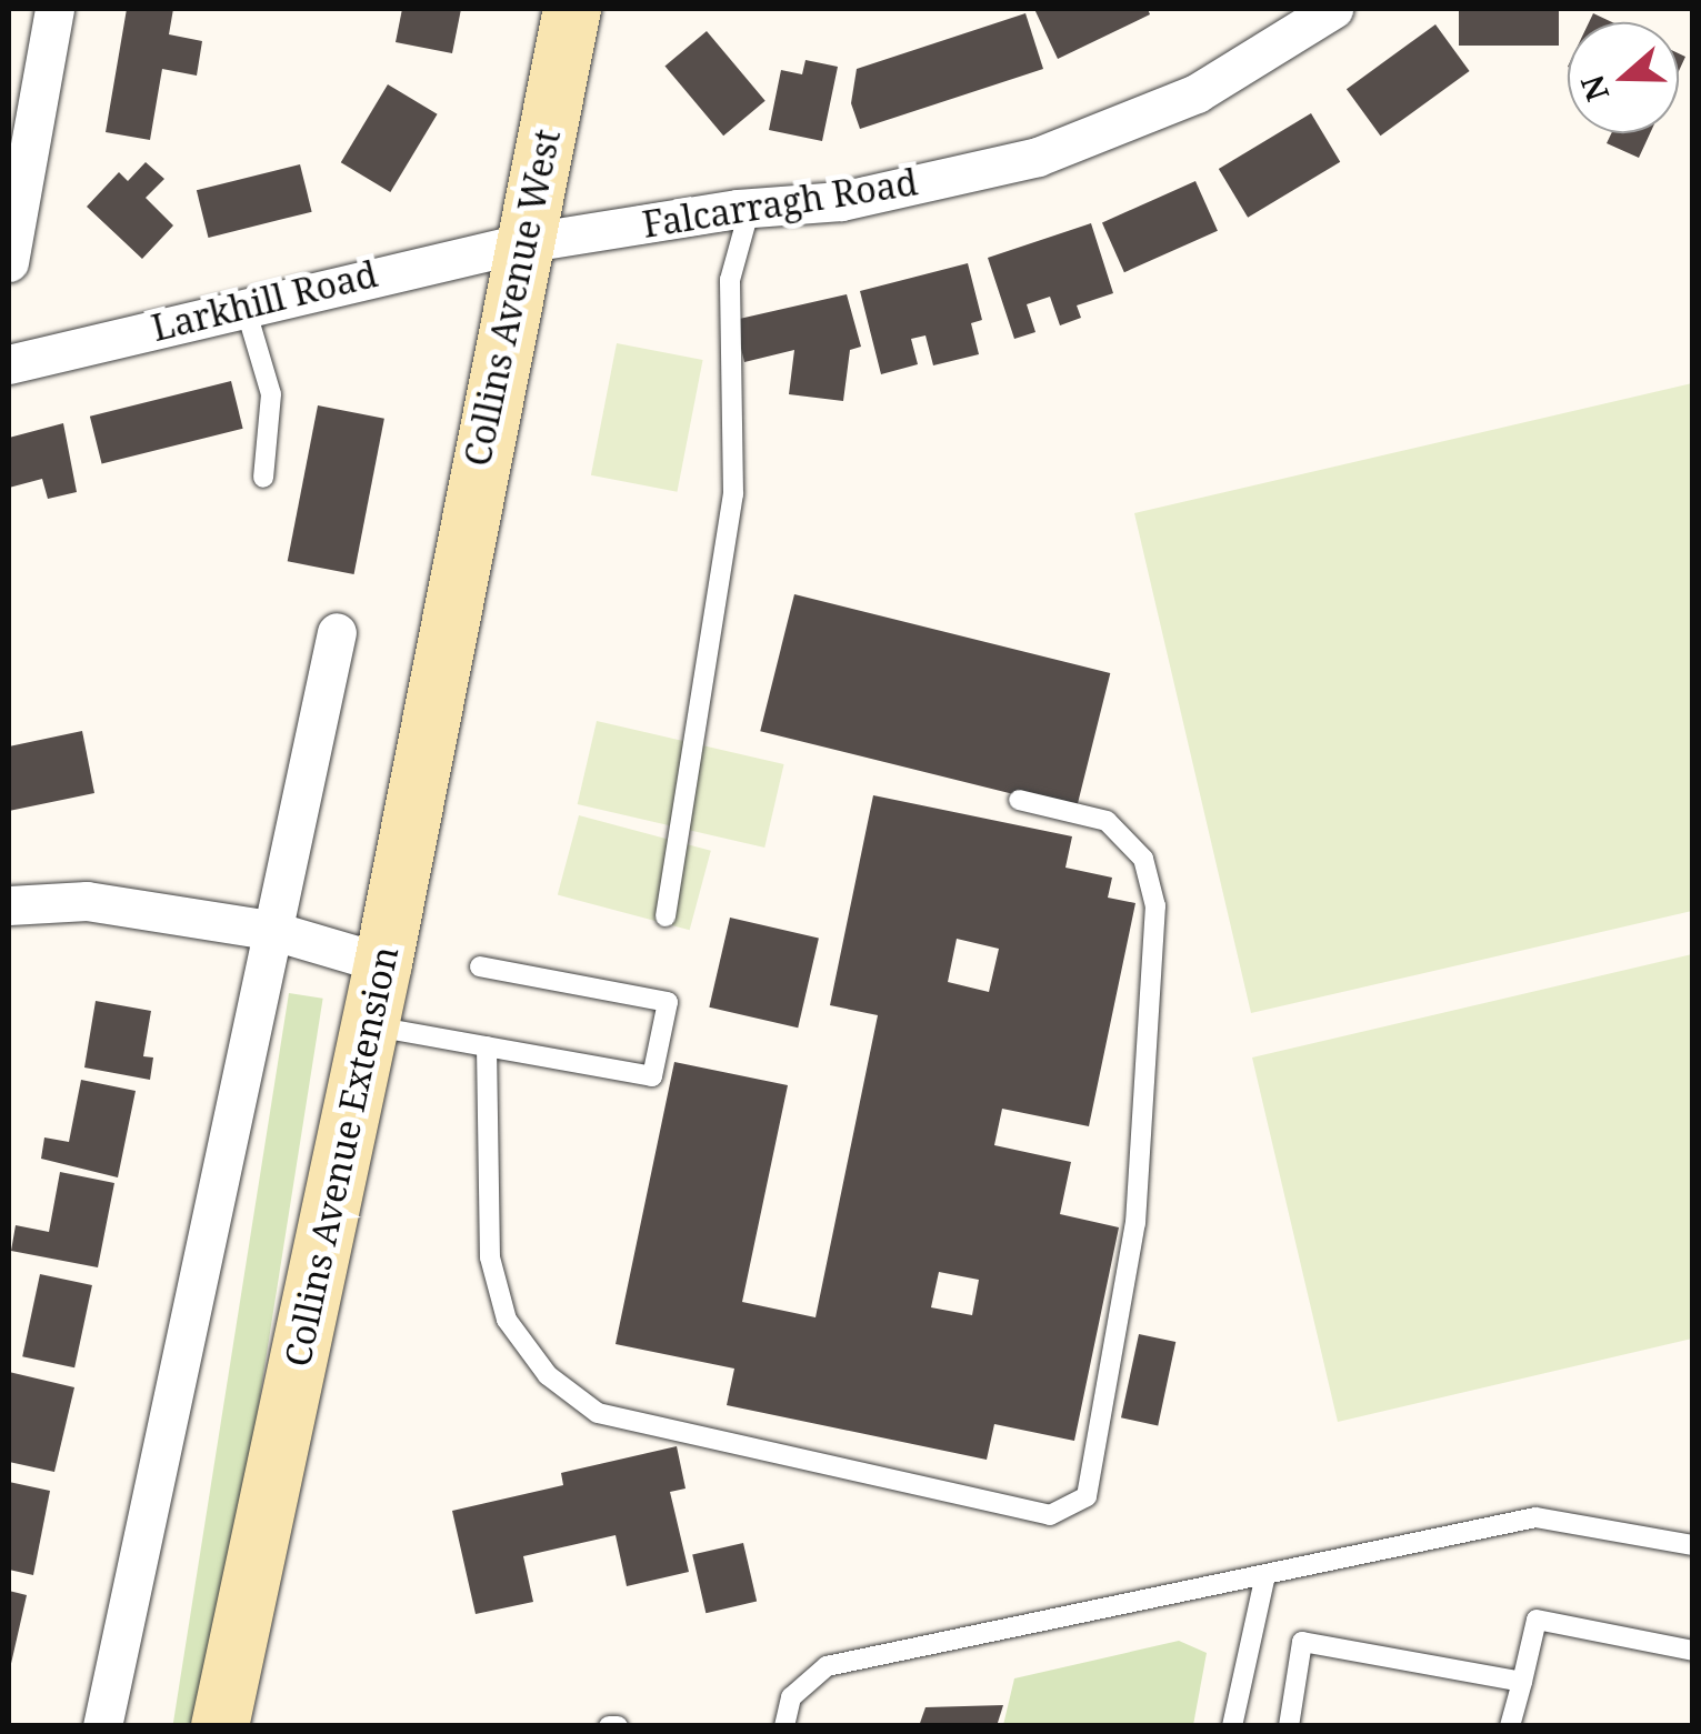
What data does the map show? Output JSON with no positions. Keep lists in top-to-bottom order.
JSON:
{
  "streets": {
    "main road": ["Collins Avenue West", "Collins Avenue Extension"],
    "street": ["Falcarragh Road", "Larkhill Road"]
  },
  "crossings": [
    ["Falcarragh Road", "Collins Avenue West"],
    ["Falcarragh Road", "Larkhill Road"],
    ["Collins Avenue West", "Larkhill Road"],
    ["Collins Avenue West", "Collins Avenue Extension"]
  ],
  "north": "left"
}
